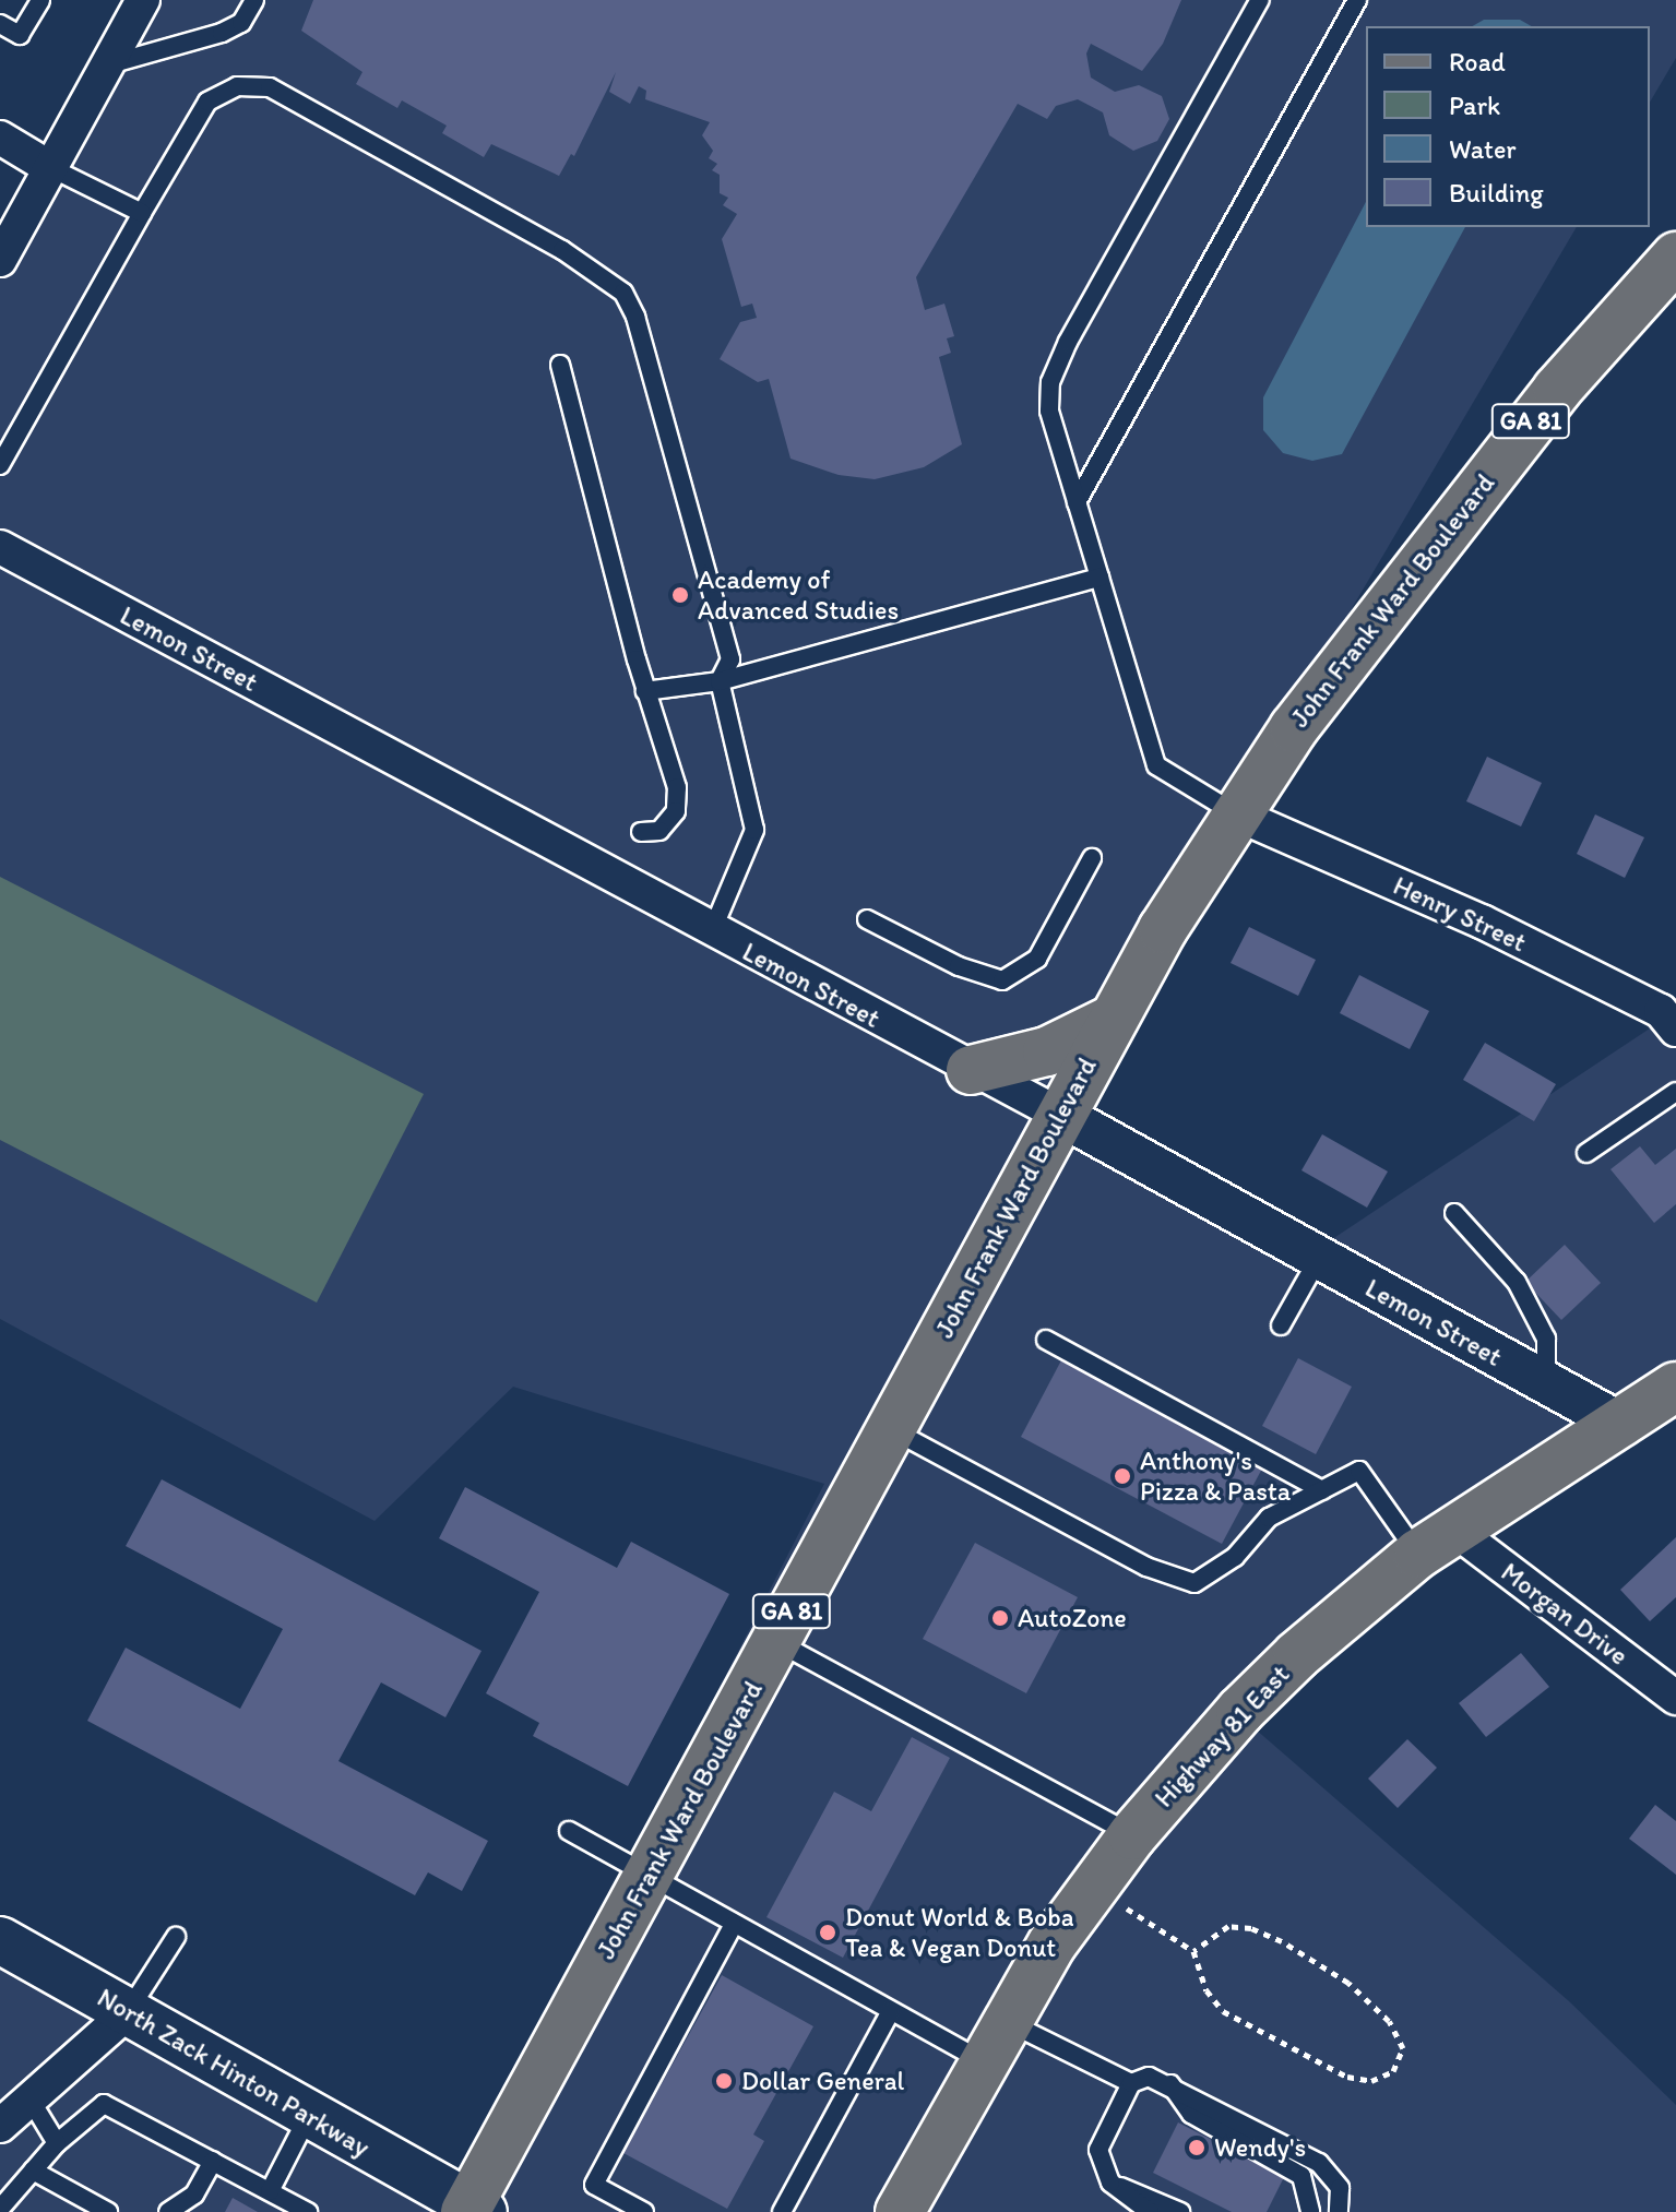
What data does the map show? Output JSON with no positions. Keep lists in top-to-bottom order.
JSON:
{
  "streets": {
    "main road": [
      "GA 81",
      "John Frank Ward Boulevard",
      "Highway 81 East",
      "North Zack Hinton Parkway"
    ],
    "street": ["Lemon Street", "Henry Street", "Morgan Drive"]
  },
  "crossings": [
    ["John Frank Ward Boulevard", "Lemon Street"],
    ["John Frank Ward Boulevard", "Henry Street"],
    ["John Frank Ward Boulevard", "North Zack Hinton Parkway"],
    ["Lemon Street", "Highway 81 East"],
    ["Morgan Drive", "Highway 81 East"]
  ],
  "places": [
    "Academy of Advanced Studies",
    "Anthony's Pizza & Pasta",
    "AutoZone",
    "Donut World & Boba Tea & Vegan Donut",
    "Dollar General",
    "Wendy's"
  ],
  "legend": [
    "Road",
    "Park",
    "Water",
    "Building"
  ]
}
